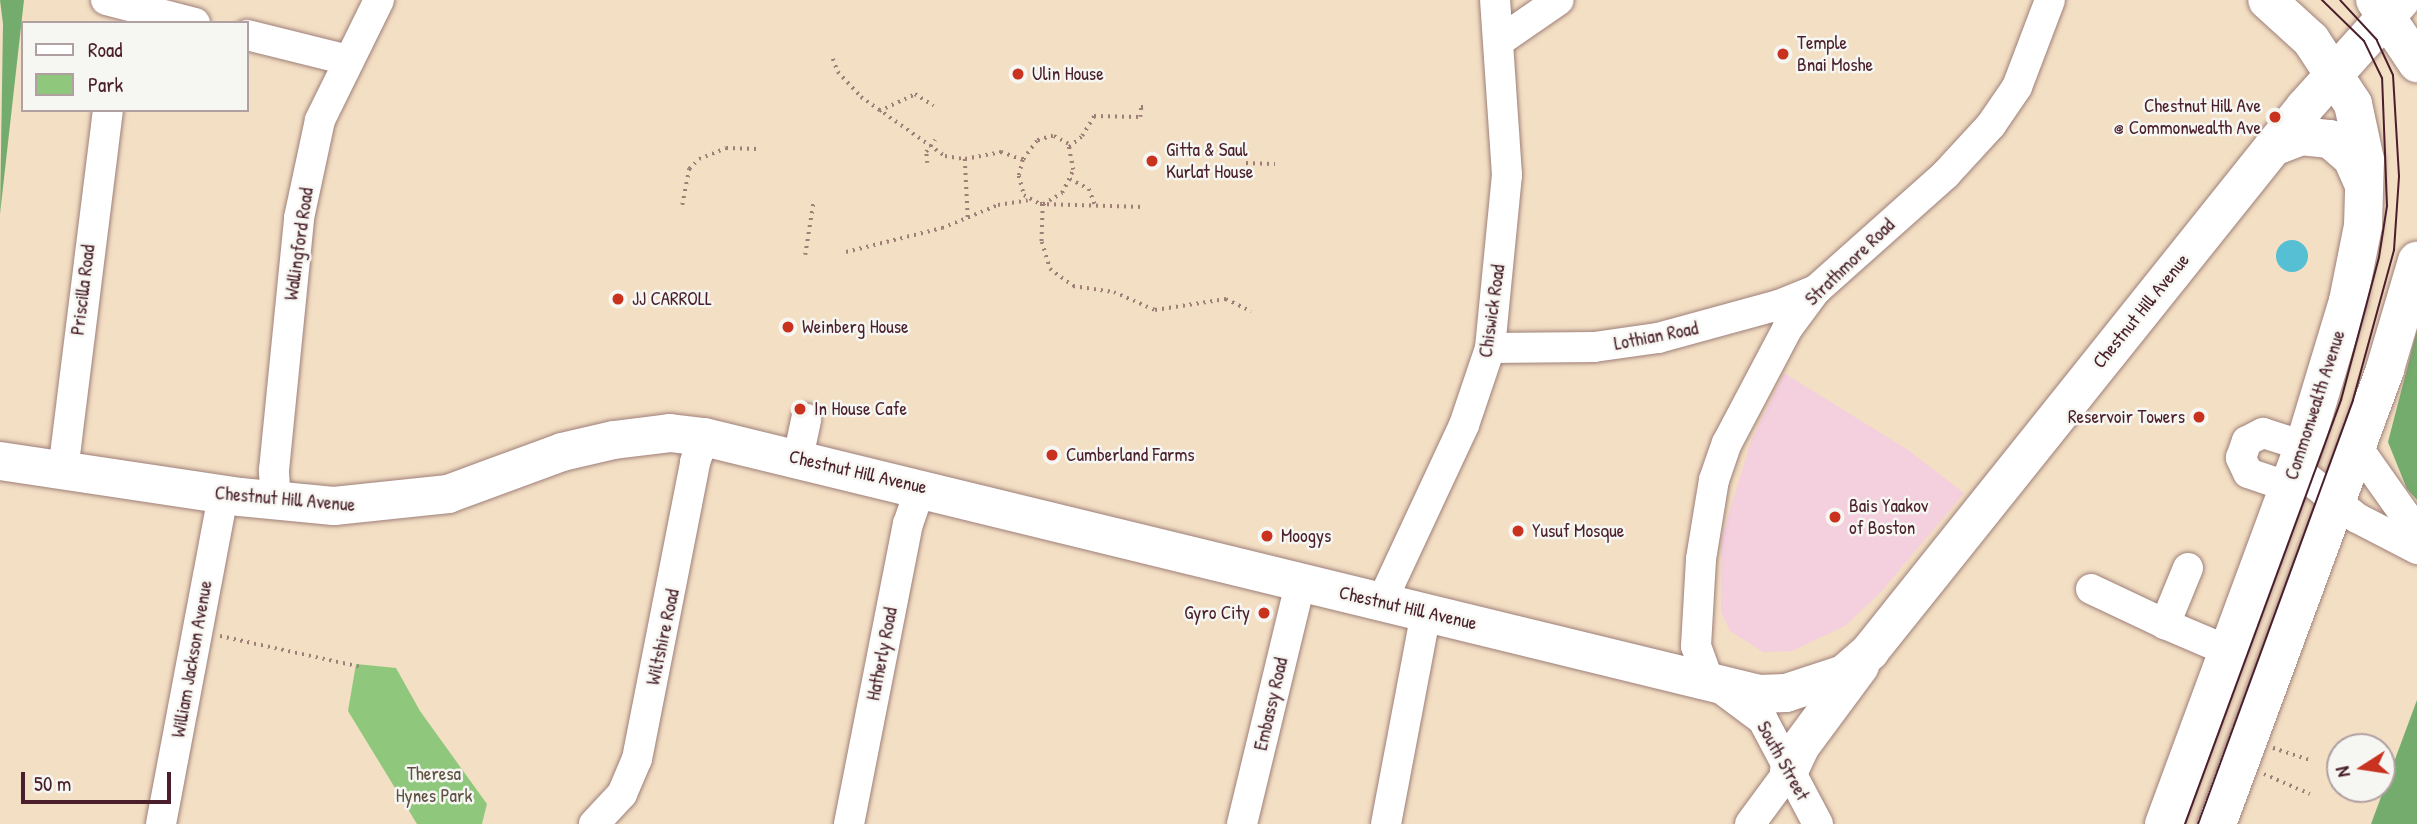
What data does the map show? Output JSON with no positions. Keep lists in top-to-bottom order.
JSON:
{
  "streets": {
    "main road": ["Chestnut Hill Avenue", "Commonwealth Avenue"],
    "street": [
      "Wallingford Road",
      "Strathmore Road",
      "Priscilla Road",
      "Chiswick Road",
      "Lothian Road",
      "Wiltshire Road",
      "Hatherly Road",
      "William Jackson Avenue",
      "Embassy Road",
      "South Street"
    ]
  },
  "crossings": [
    ["Wallingford Road", "Chestnut Hill Avenue"],
    ["Strathmore Road", "Chestnut Hill Avenue"],
    ["Strathmore Road", "Lothian Road"],
    ["Strathmore Road", "South Street"],
    ["Priscilla Road", "Chestnut Hill Avenue"],
    ["Chiswick Road", "Chestnut Hill Avenue"],
    ["Chiswick Road", "Lothian Road"],
    ["Chestnut Hill Avenue", "Commonwealth Avenue"],
    ["Chestnut Hill Avenue", "Wiltshire Road"],
    ["Chestnut Hill Avenue", "Hatherly Road"],
    ["Chestnut Hill Avenue", "William Jackson Avenue"],
    ["Chestnut Hill Avenue", "Embassy Road"],
    ["Chestnut Hill Avenue", "South Street"]
  ],
  "parks": ["Theresa Hynes Park"],
  "places": [
    "Temple Bnai Moshe",
    "Ulin House",
    "Chestnut Hill Ave @ Commonwealth Ave",
    "Gitta & Saul Kurlat House",
    "JJ CARROLL",
    "Weinberg House",
    "In House Cafe",
    "Reservoir Towers",
    "Cumberland Farms",
    "Bais Yaakov of Boston",
    "Yusuf Mosque",
    "Moogys",
    "Gyro City"
  ],
  "legend": ["Road", "Park"],
  "scale_bar": "50 m",
  "north": "left"
}
